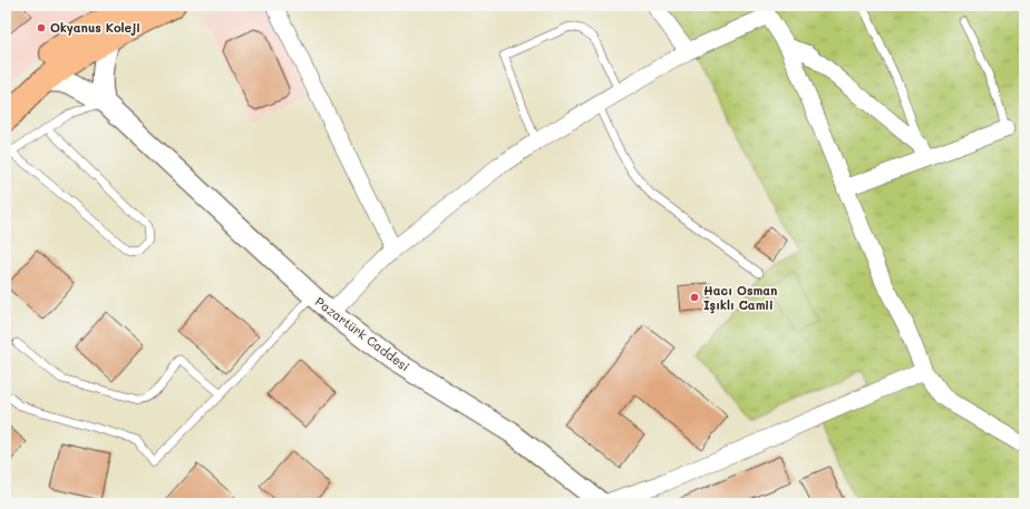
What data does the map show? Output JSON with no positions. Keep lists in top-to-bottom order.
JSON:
{
  "streets": {
    "street": ["Pazartürk Caddesi"]
  },
  "places": ["Okyanus Koleji", "Hacı Osman Işıklı Camii"]
}
